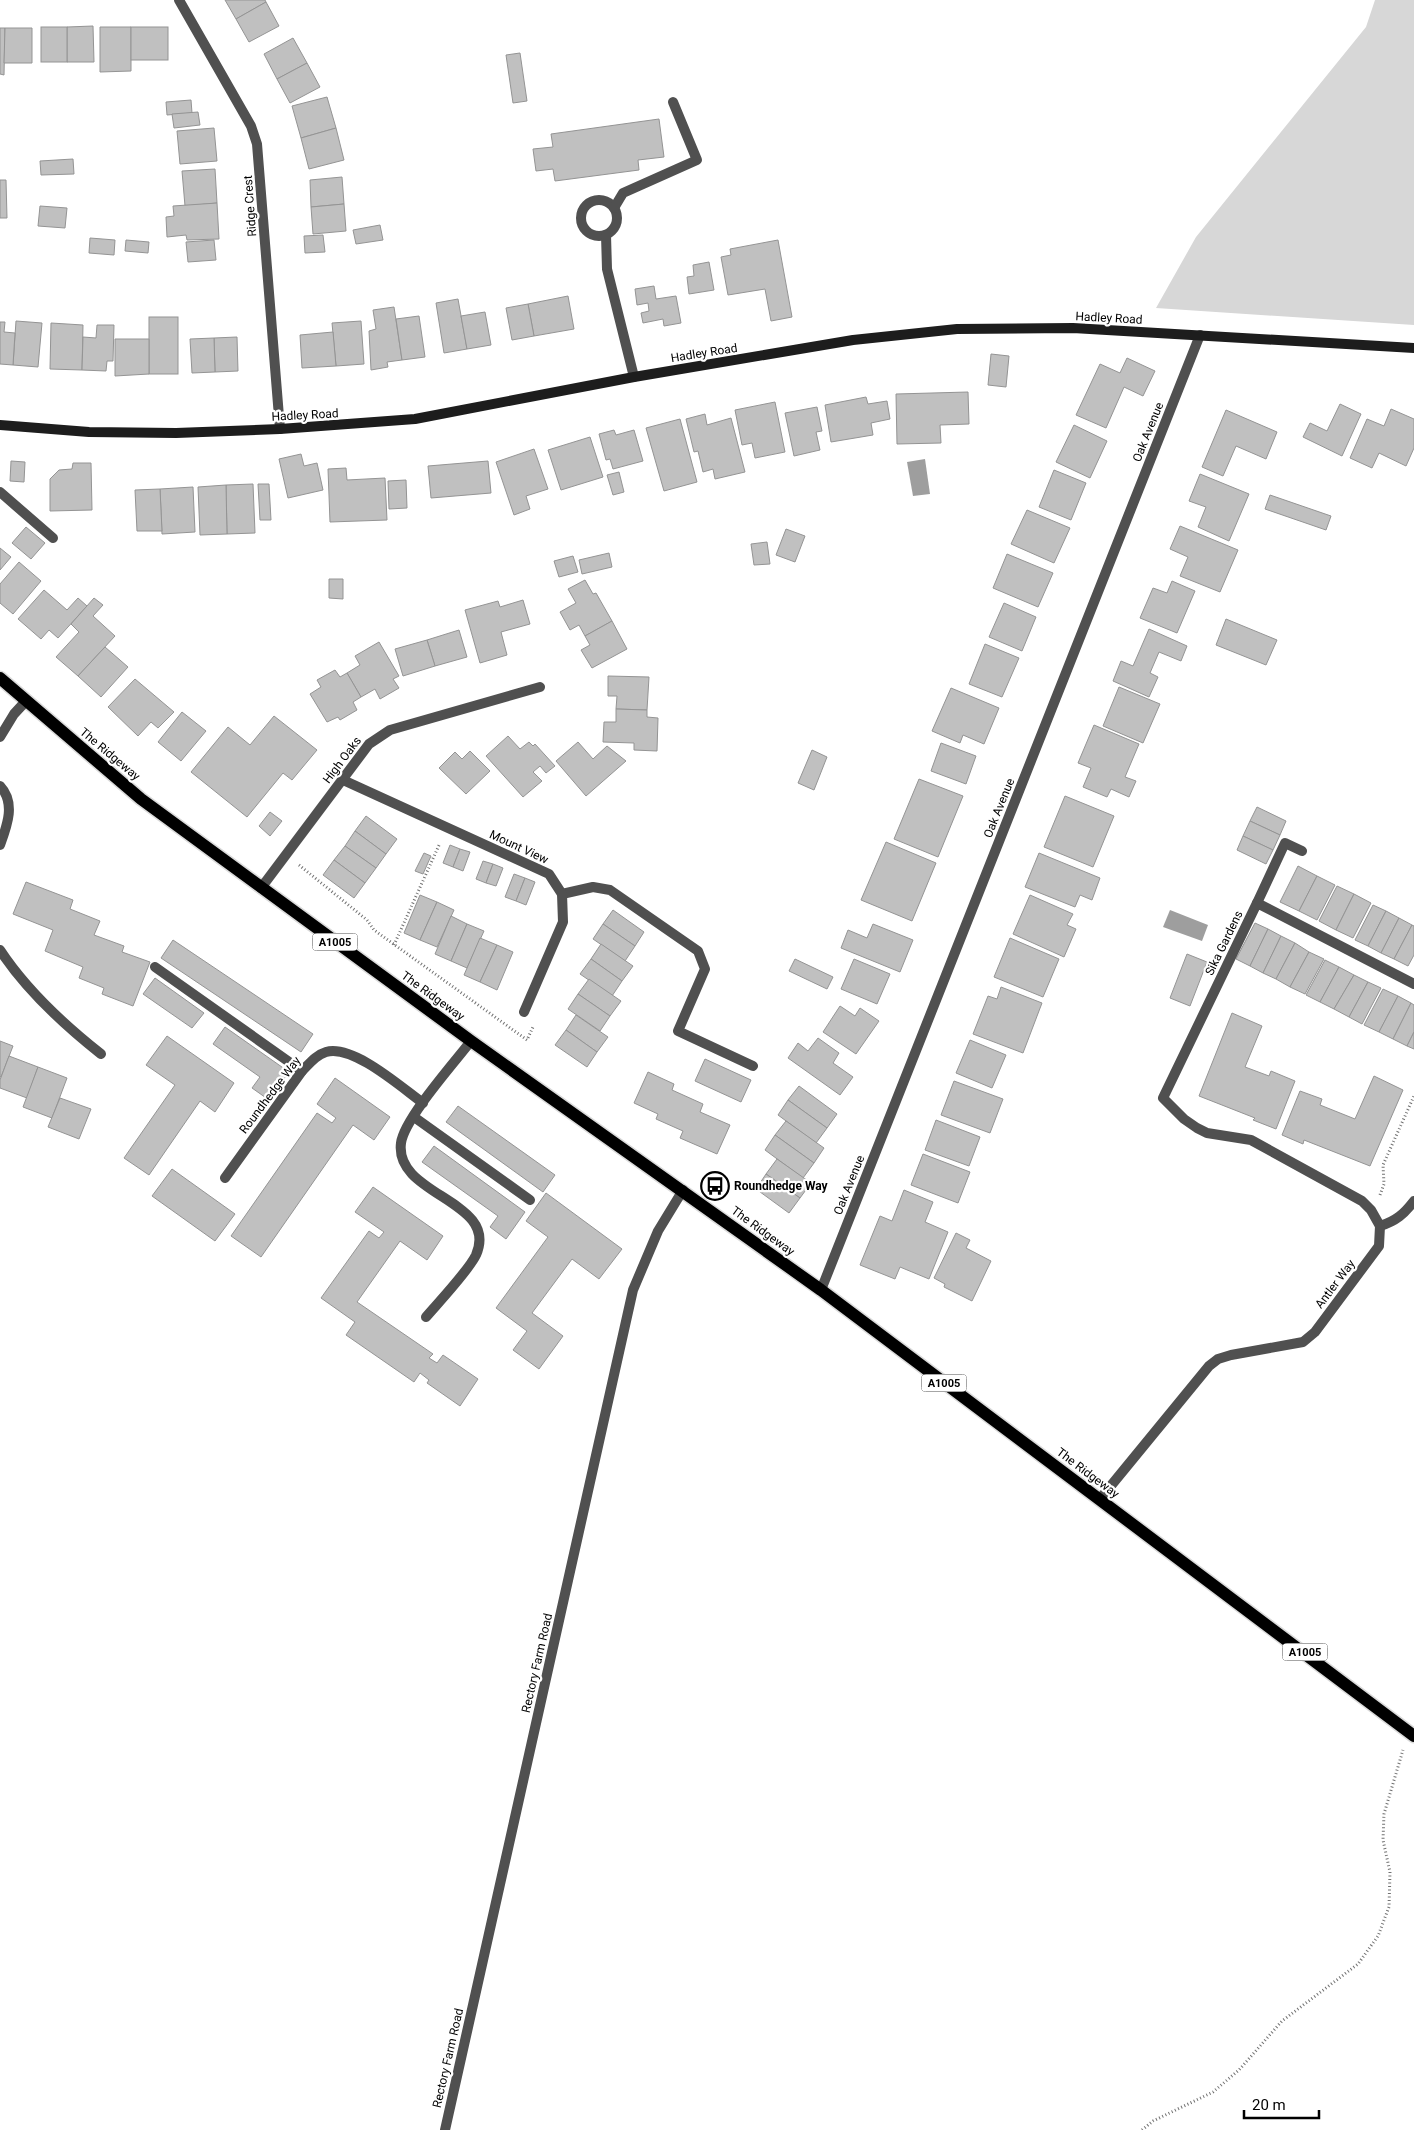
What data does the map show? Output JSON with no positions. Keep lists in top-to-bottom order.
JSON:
{
  "streets": {
    "main road": ["The Ridgeway", "A1005"],
    "street": [
      "Ridge Crest",
      "Hadley Road",
      "Oak Avenue",
      "High Oaks",
      "Mount View",
      "Sika Gardens",
      "Roundhedge Way",
      "Antler Way",
      "Rectory Farm Road"
    ]
  },
  "crossings": [
    ["Ridge Crest", "Hadley Road"],
    ["Hadley Road", "Oak Avenue"],
    ["Oak Avenue", "The Ridgeway"],
    ["The Ridgeway", "High Oaks"],
    ["The Ridgeway", "Antler Way"],
    ["The Ridgeway", "Rectory Farm Road"],
    ["High Oaks", "Mount View"]
  ],
  "places": {
    "bus stop": ["Roundhedge Way"]
  },
  "scale_bar": "20 m"
}
